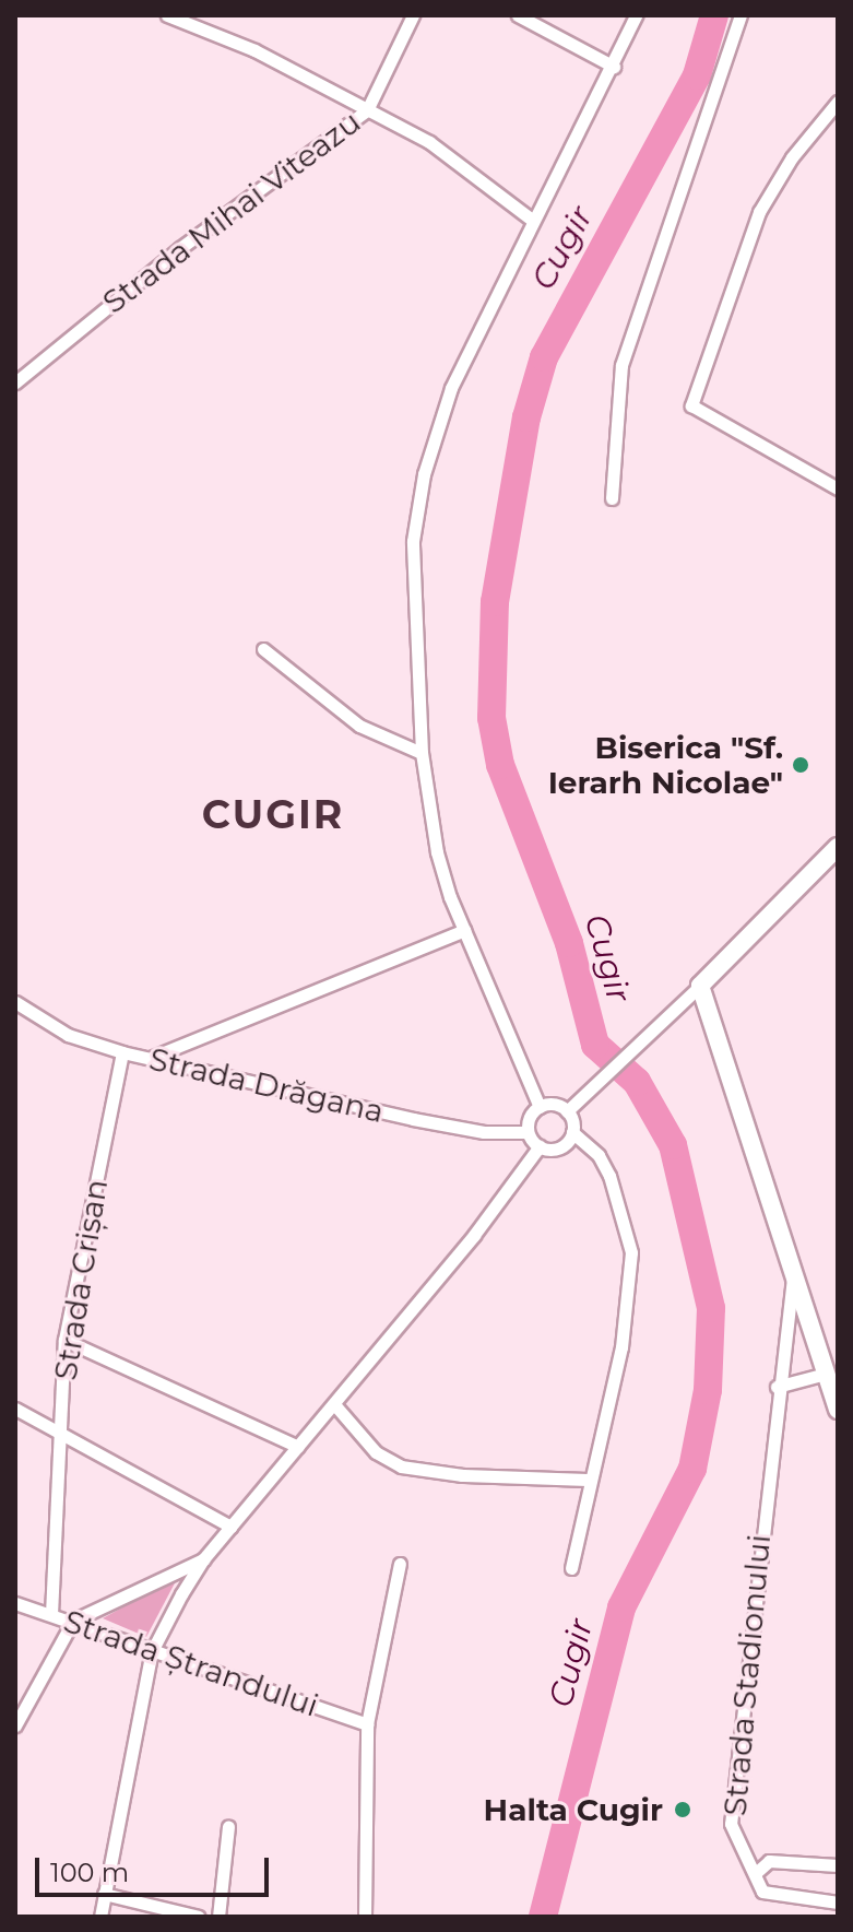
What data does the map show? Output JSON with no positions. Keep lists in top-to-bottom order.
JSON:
{
  "streets": {
    "street": [
      "Strada Mihai Viteazu",
      "Strada Drăgana",
      "Strada Crișan",
      "Strada Ștrandului",
      "Strada Stadionului"
    ]
  },
  "crossings": [
    ["Strada Drăgana", "Strada Crișan"],
    ["Strada Crișan", "Strada Ștrandului"]
  ],
  "districts": ["CUGIR"],
  "water": ["Cugir"],
  "places": ["Biserica \"Sf. Ierarh Nicolae\"", "Halta Cugir"],
  "scale_bar": "100 m"
}
